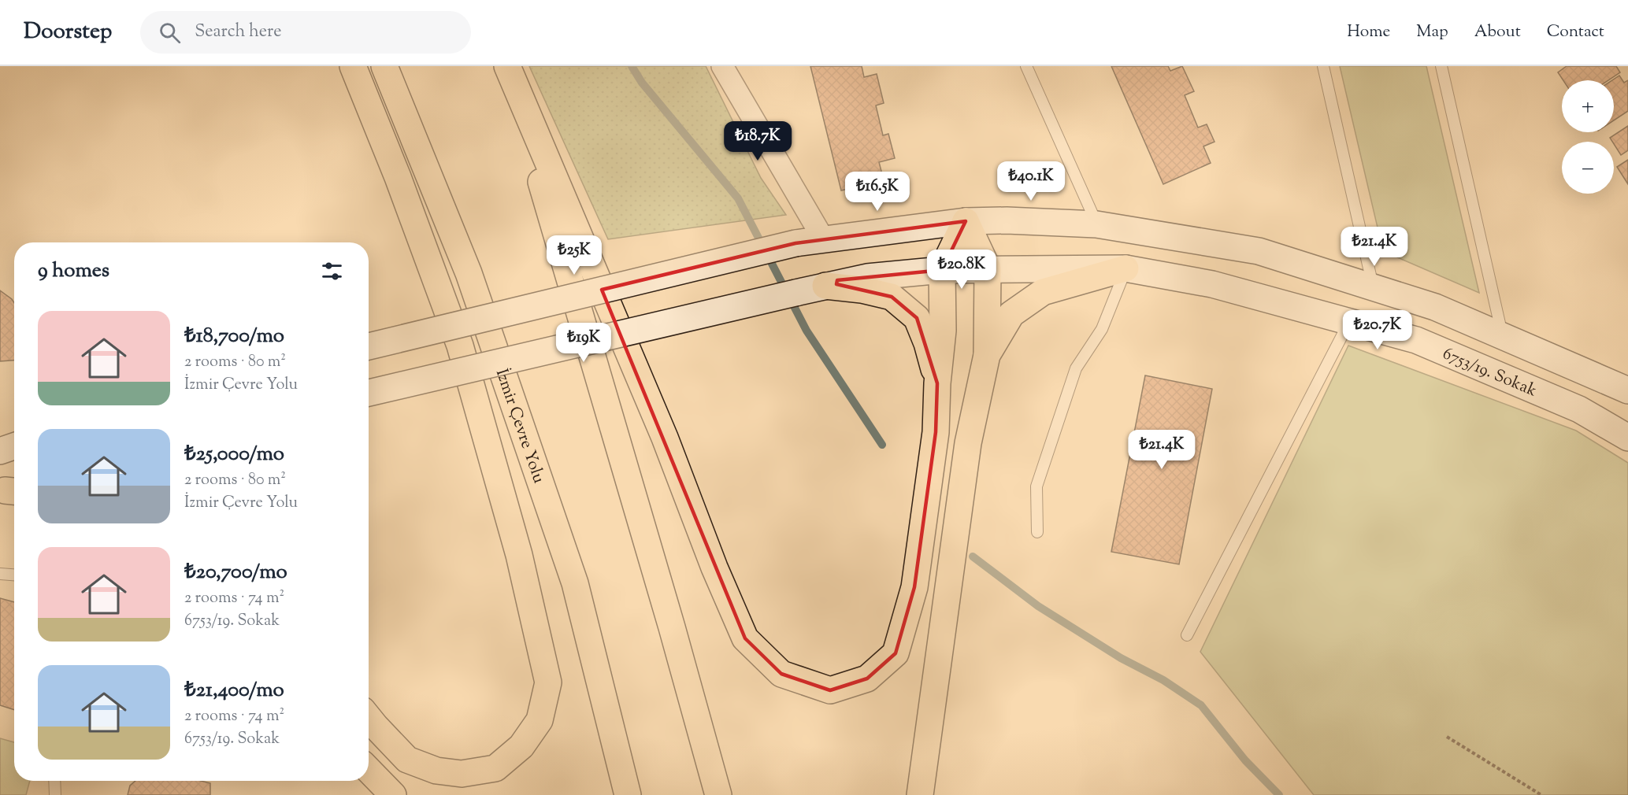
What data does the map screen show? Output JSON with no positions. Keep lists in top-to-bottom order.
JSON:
{
  "streets": {
    "highway": ["İzmir Çevre Yolu"],
    "street": ["6753/19. Sokak"]
  },
  "page": {
    "header": "Doorstep",
    "search": "Search here",
    "nav": [
      "Home",
      "Map",
      "About",
      "Contact"
    ],
    "map_buttons": ["+", "−"],
    "price": [
      "₺18.7K",
      "₺40.1K",
      "₺16.5K",
      "₺21.4K",
      "₺25K",
      "₺20.8K",
      "₺20.7K",
      "₺19K",
      "₺21.4K"
    ],
    "heading": "9 homes",
    "list": [
      {
        "name": "₺18,700/mo",
        "note": "2 rooms · 80 m² · İzmir Çevre Yolu"
      },
      {
        "name": "₺25,000/mo",
        "note": "2 rooms · 80 m² · İzmir Çevre Yolu"
      },
      {
        "name": "₺20,700/mo",
        "note": "2 rooms · 74 m² · 6753/19. Sokak"
      },
      {
        "name": "₺21,400/mo",
        "note": "2 rooms · 74 m² · 6753/19. Sokak"
      }
    ]
  }
}
